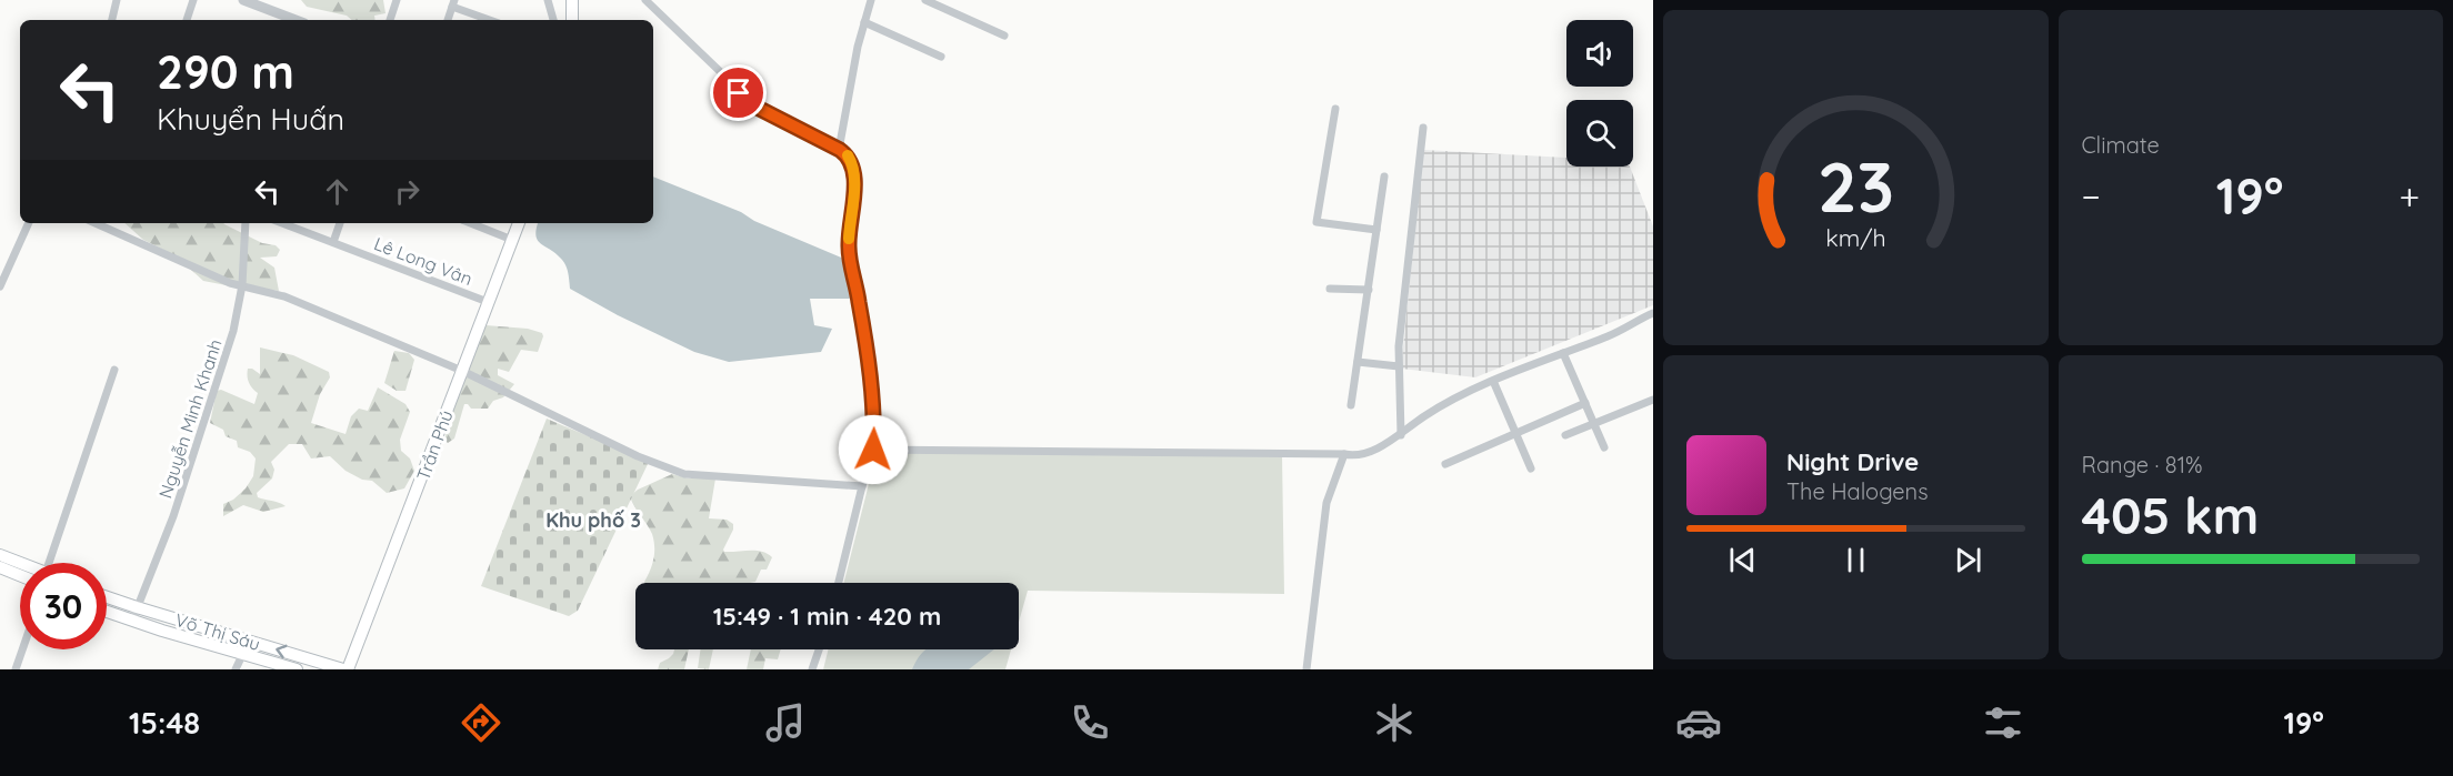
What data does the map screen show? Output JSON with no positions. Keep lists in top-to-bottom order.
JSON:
{
  "streets": {
    "main road": ["Trần Phú", "Võ Thị Sáu"],
    "street": ["Lê Long Vân", "Nguyễn Minh Khanh"]
  },
  "crossings": [
    ["Lê Long Vân", "Trần Phú"],
    ["Nguyễn Minh Khanh", "Võ Thị Sáu"],
    ["Trần Phú", "Võ Thị Sáu"]
  ],
  "districts": ["Khu phố 3"],
  "page": {
    "tile": [
      "Climate",
      ["Range · 81%", "405 km"]
    ],
    "turn": ["290 m", "Khuyển Huấn"],
    "heat": ["−", "19°", "+"],
    "song": ["Night Drive", "The Halogens"],
    "limit": "30",
    "trip": "15:49 · 1 min · 420 m",
    "tabs": ["15:48", "19°"],
    "gauge": ["23", "km/h"]
  }
}
